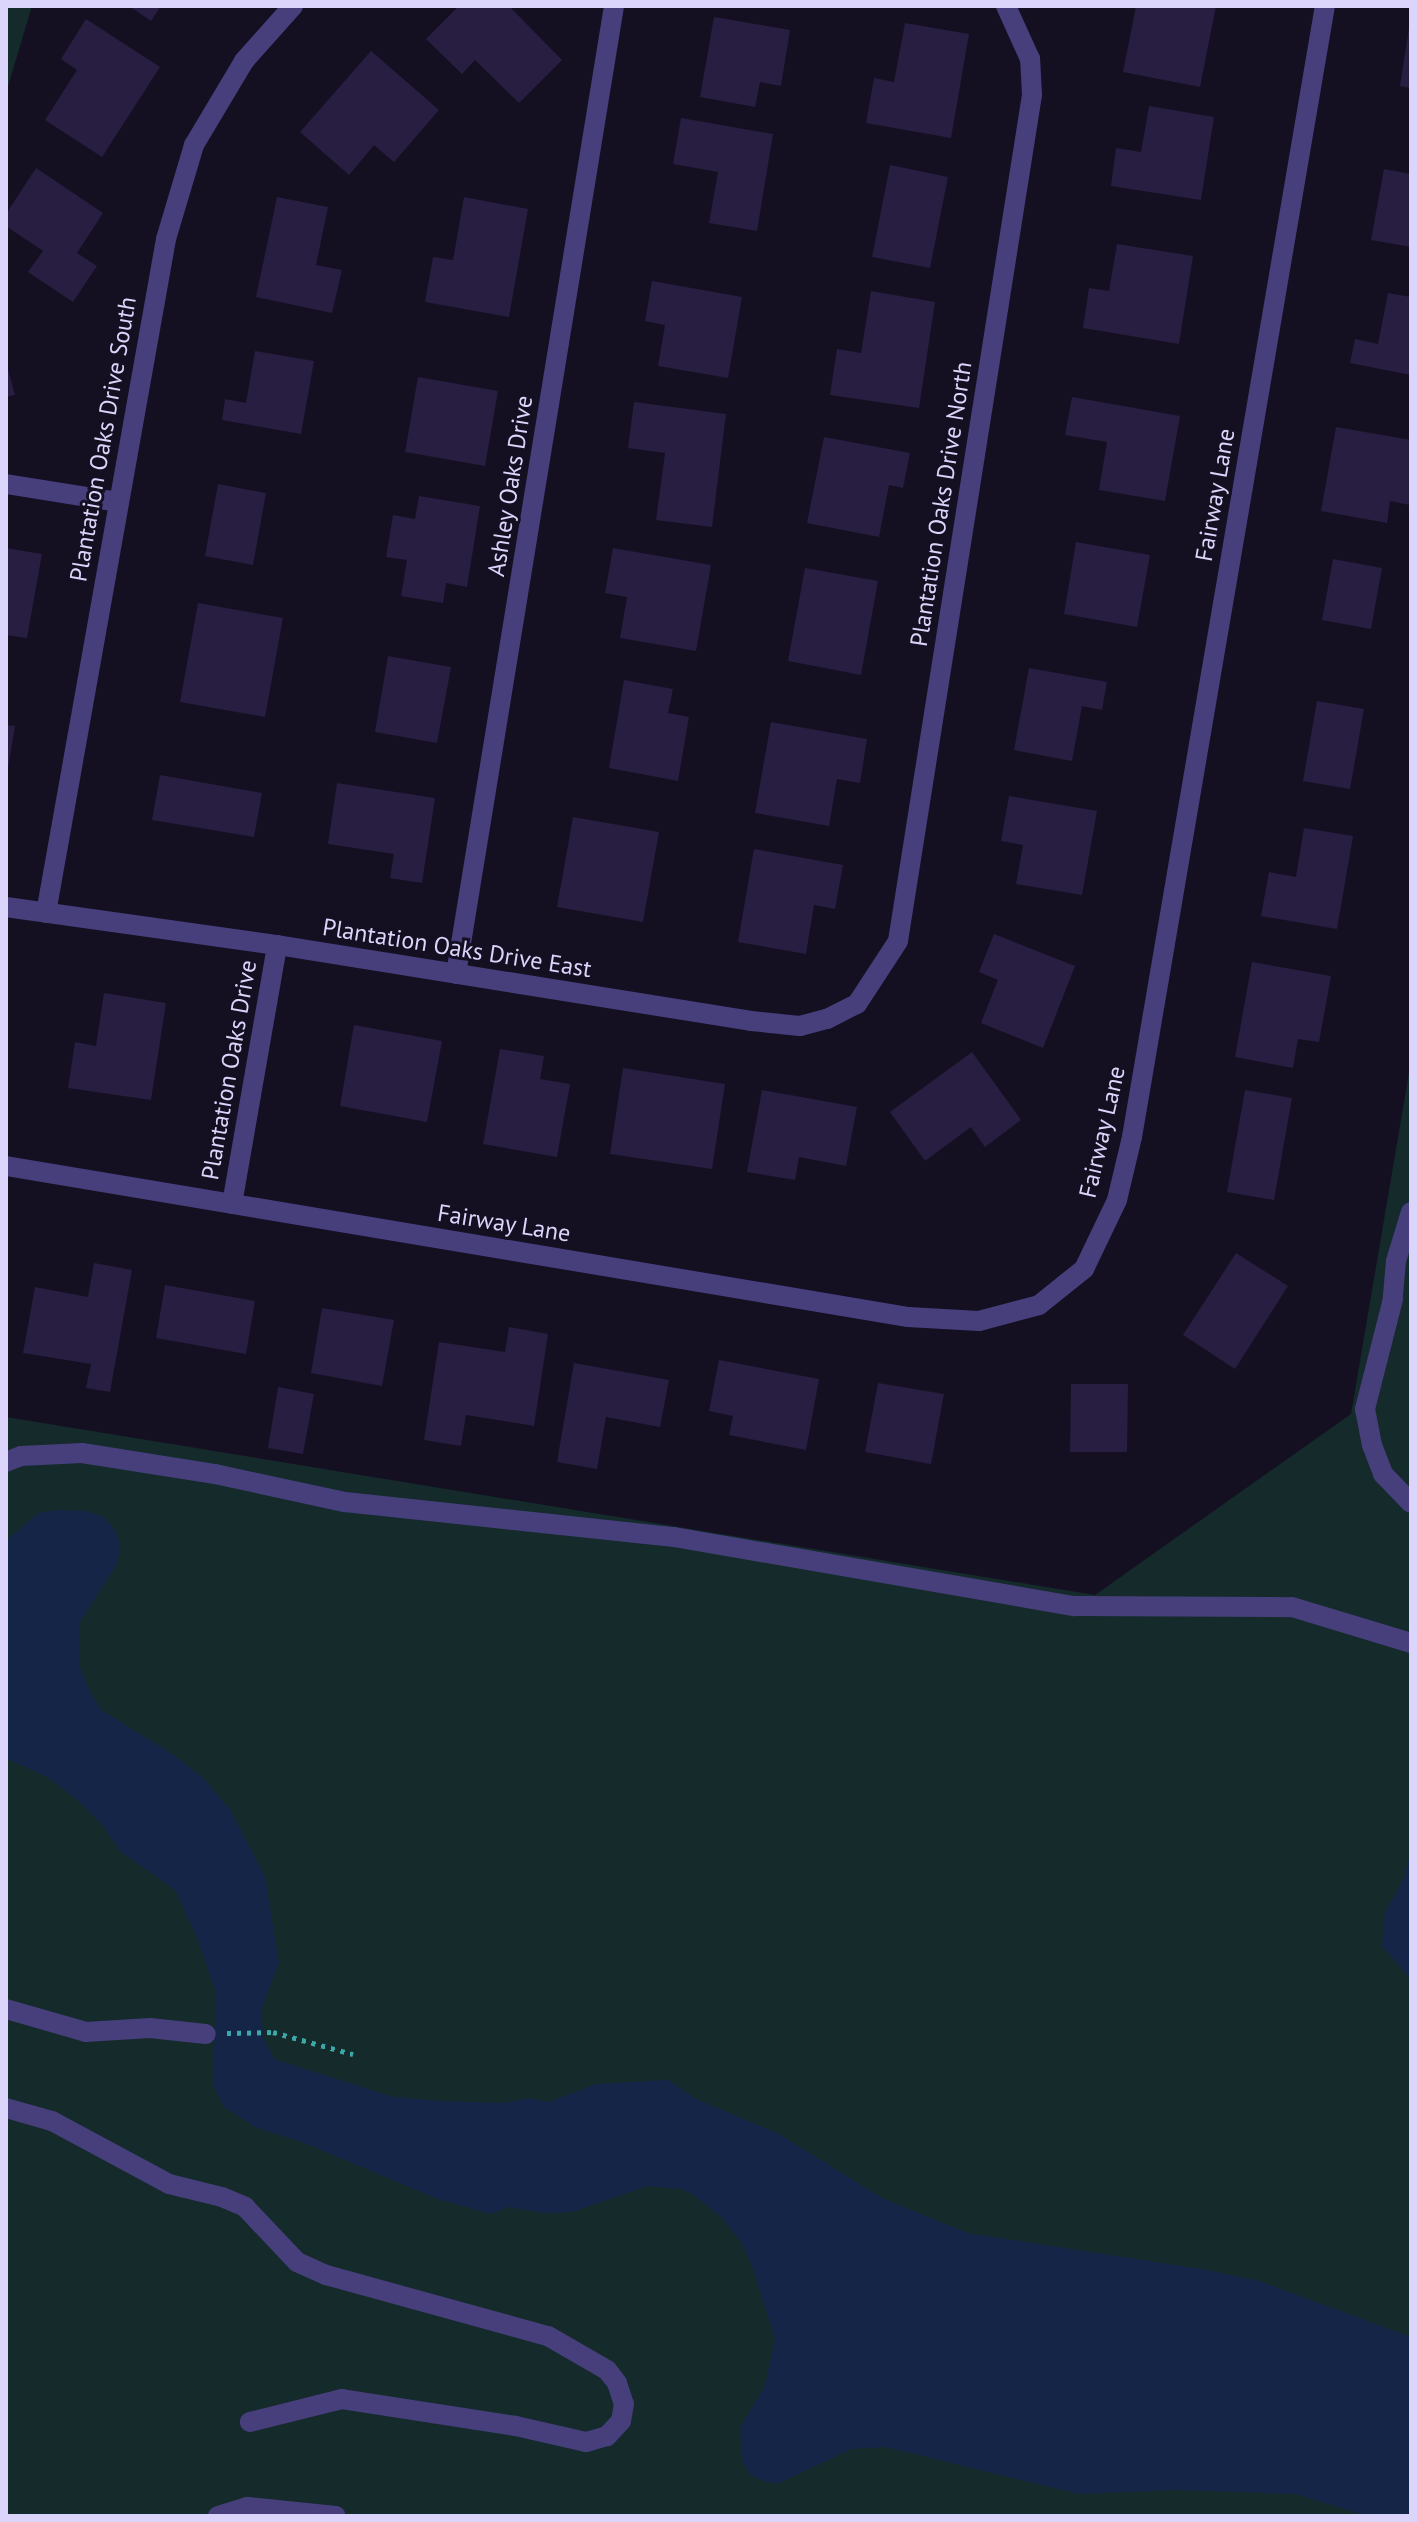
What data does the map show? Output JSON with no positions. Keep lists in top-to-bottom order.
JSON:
{
  "streets": {
    "street": [
      "Plantation Oaks Drive South",
      "Ashley Oaks Drive",
      "Fairway Lane",
      "Plantation Oaks Drive North",
      "Plantation Oaks Drive East",
      "Plantation Oaks Drive"
    ]
  },
  "crossings": [
    ["Plantation Oaks Drive South", "Plantation Oaks Drive East"],
    ["Ashley Oaks Drive", "Plantation Oaks Drive East"],
    ["Fairway Lane", "Plantation Oaks Drive"],
    ["Plantation Oaks Drive North", "Plantation Oaks Drive East"],
    ["Plantation Oaks Drive East", "Plantation Oaks Drive"]
  ]
}
